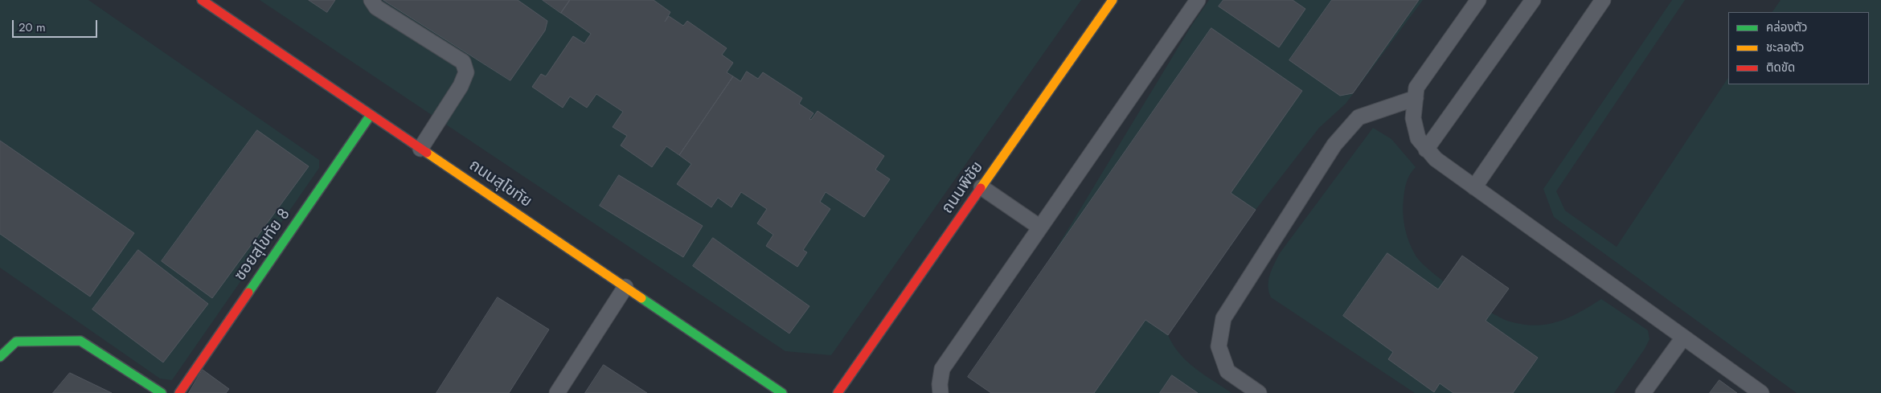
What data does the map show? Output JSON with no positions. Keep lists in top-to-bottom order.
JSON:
{
  "streets": {
    "street": ["ถนนสุโขทัย", "ถนนพิชัย", "ซอยสุโขทัย 8"]
  },
  "crossings": [
    ["ถนนสุโขทัย", "ซอยสุโขทัย 8"]
  ],
  "legend": ["คล่องตัว", "ชะลอตัว", "ติดขัด"],
  "scale_bar": "20 m"
}
